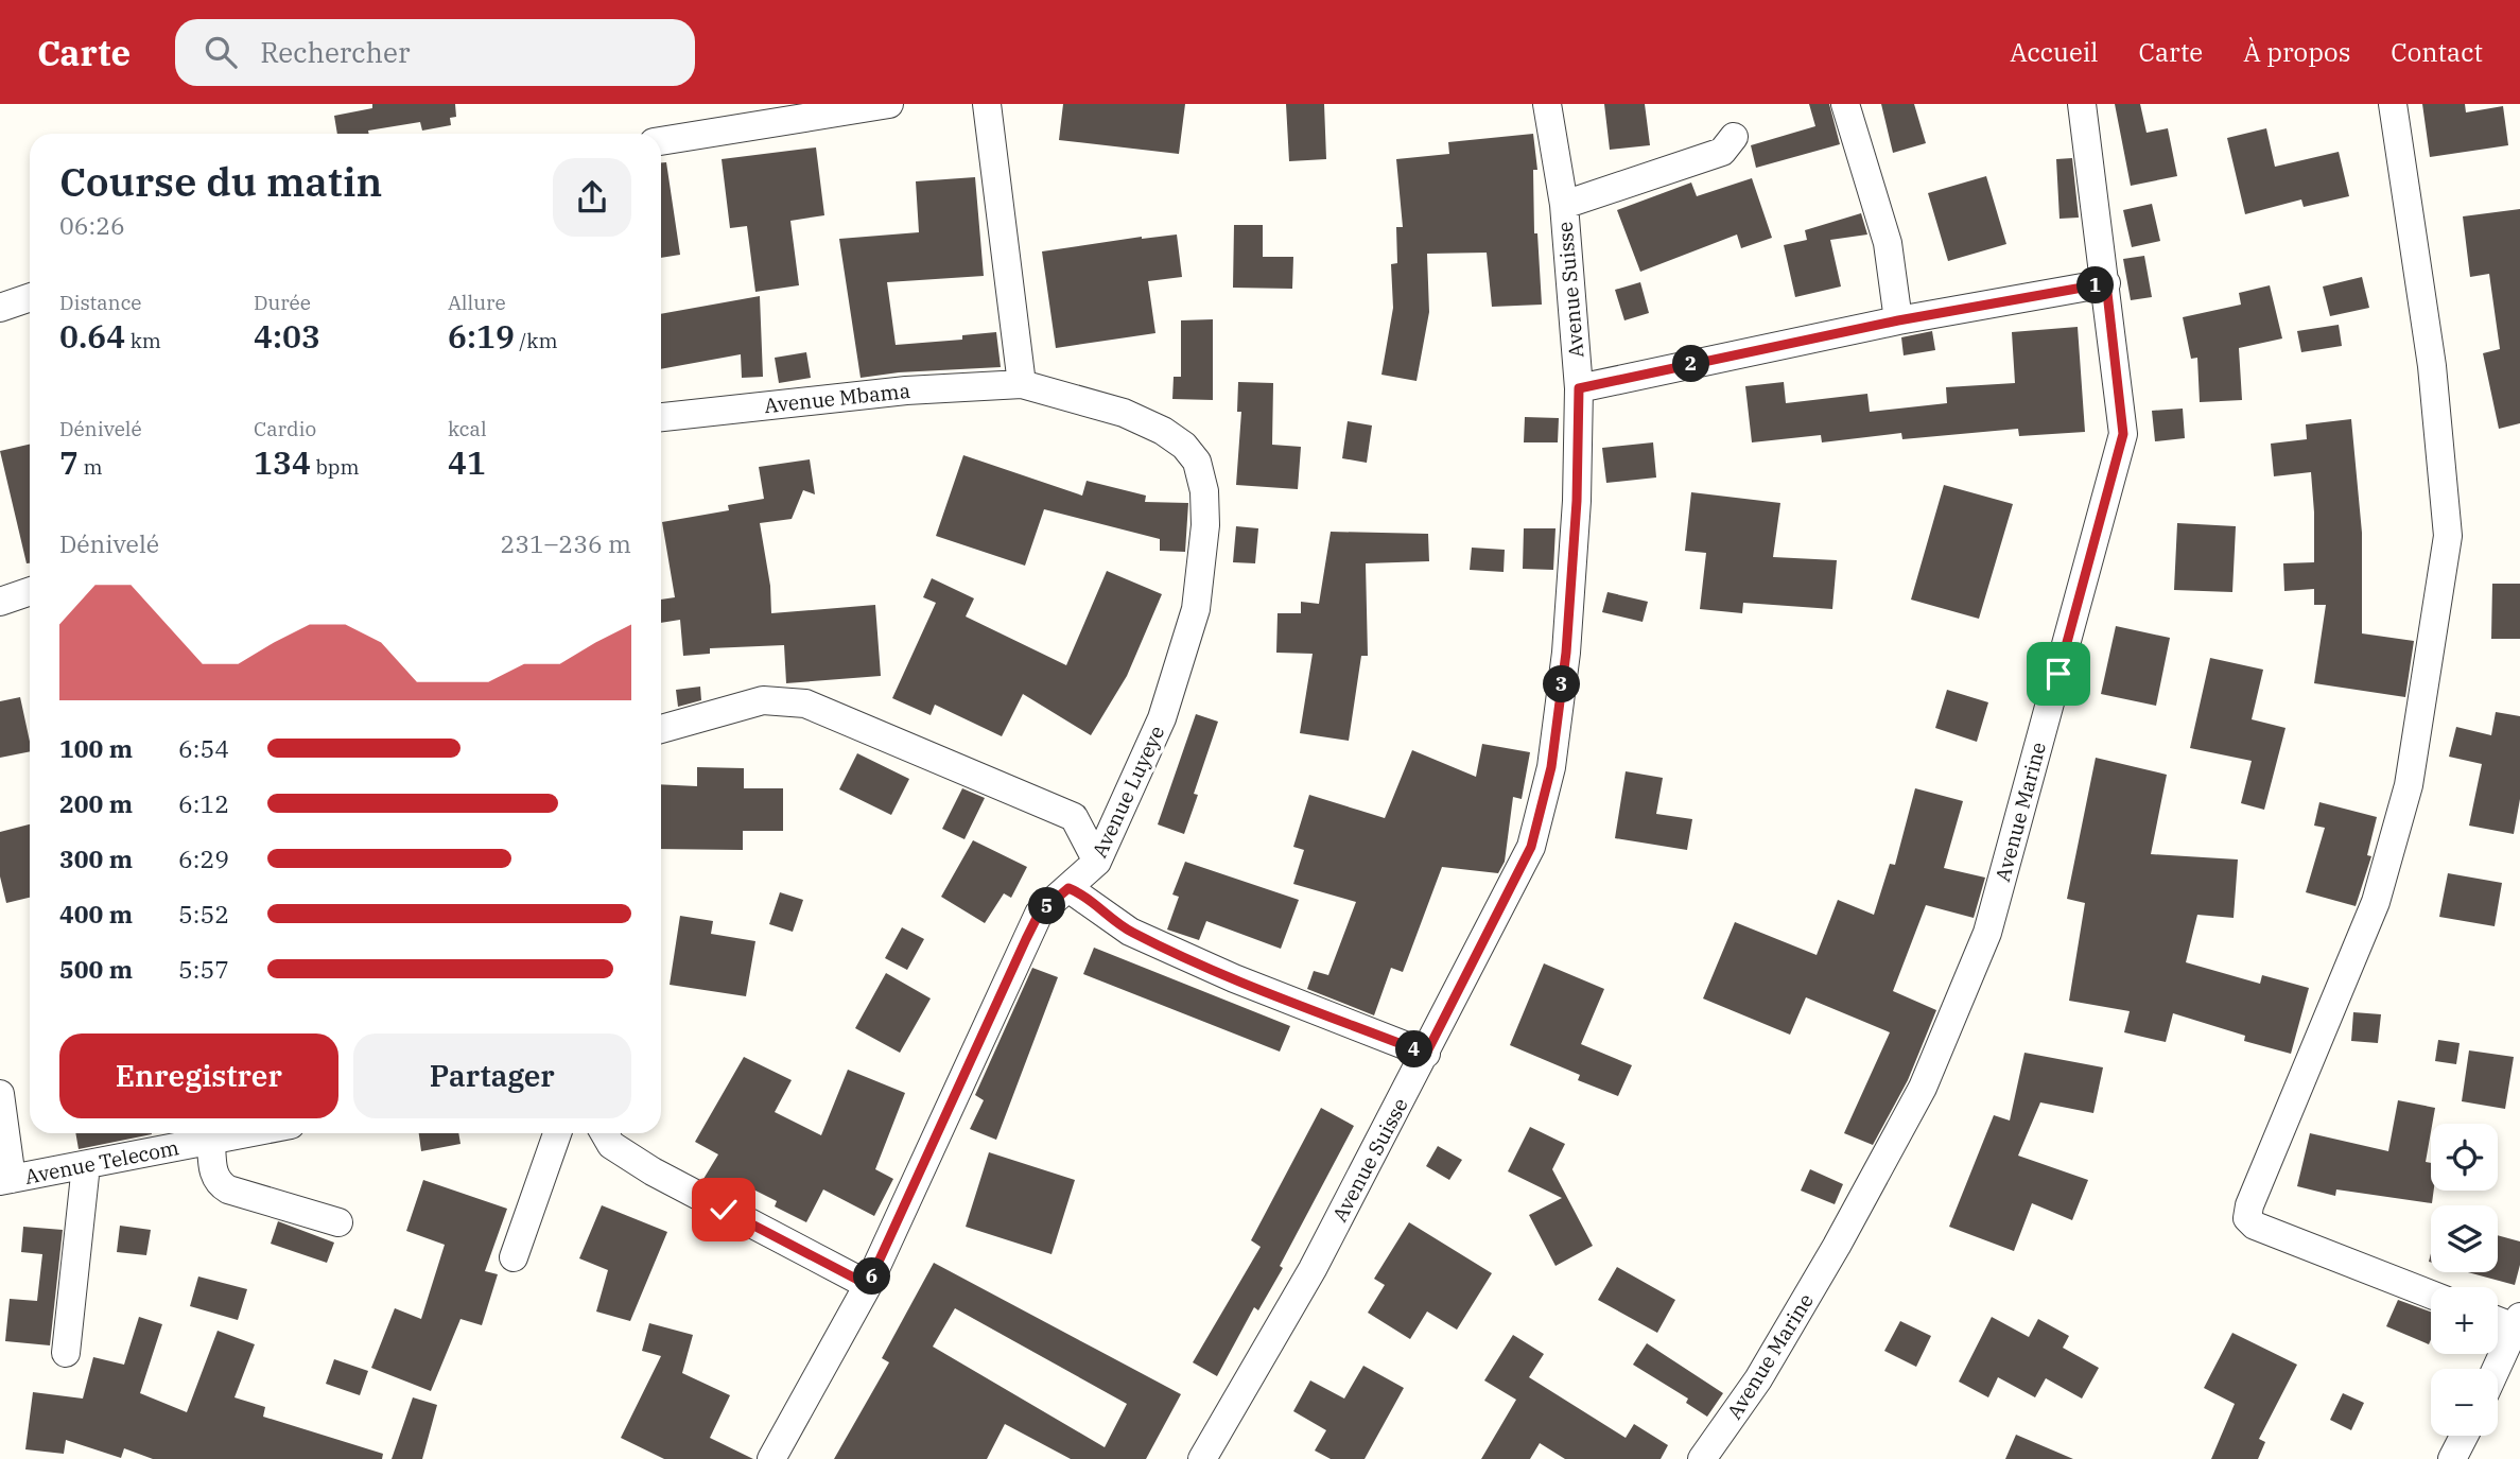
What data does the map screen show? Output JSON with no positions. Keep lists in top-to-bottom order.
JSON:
{
  "streets": {
    "street": [
      "Avenue Suisse",
      "Avenue Mbama",
      "Avenue Luyeye",
      "Avenue Marine",
      "Avenue Telecom"
    ]
  },
  "crossings": [
    ["Avenue Mbama", "Avenue Luyeye"]
  ],
  "page": {
    "header": "Carte",
    "search": "Rechercher",
    "nav": [
      "Accueil",
      "Carte",
      "À propos",
      "Contact"
    ],
    "heading": ["Course du matin", "06:26"],
    "stats": [
      ["Distance", "0.64 km"],
      ["Durée", "4:03"],
      ["Allure", "6:19 /km"],
      ["Dénivelé", "7 m"],
      ["Cardio", "134 bpm"],
      ["kcal", "41"]
    ],
    "pins": [
      "1",
      "2",
      "3",
      "5",
      "4",
      "6"
    ],
    "chart": ["Dénivelé", "231–236 m"],
    "list": [
      {
        "name": "100 m",
        "note": "6:54"
      },
      {
        "name": "200 m",
        "note": "6:12"
      },
      {
        "name": "300 m",
        "note": "6:29"
      },
      {
        "name": "400 m",
        "note": "5:52"
      },
      {
        "name": "500 m",
        "note": "5:57"
      }
    ],
    "buttons": ["Enregistrer", "Partager"],
    "map_buttons": ["+", "−"]
  }
}
